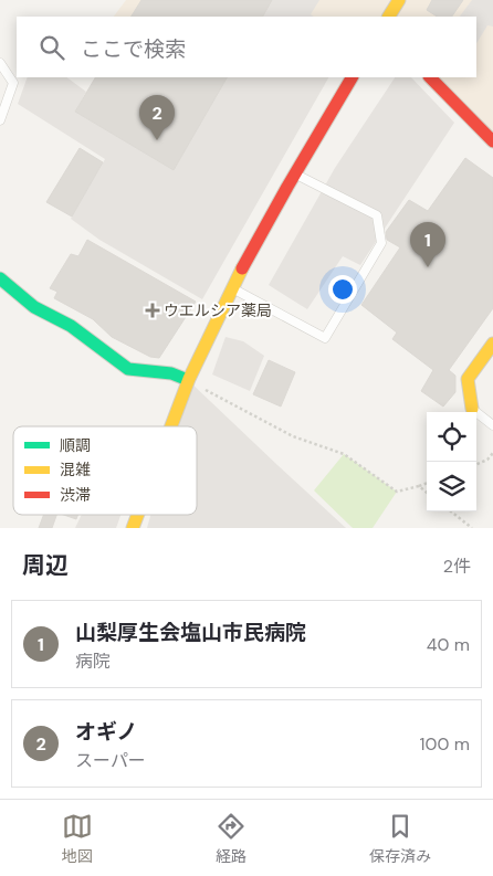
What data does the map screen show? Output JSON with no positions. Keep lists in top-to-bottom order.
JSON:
{
  "places": {
    "health": ["ウエルシア薬局"]
  },
  "legend": ["順調", "混雑", "渋滞"],
  "page": {
    "search": "ここで検索",
    "pins": ["2", "1"],
    "heading": ["周辺", "2件"],
    "list": [
      {
        "mark": "1",
        "name": "山梨厚生会塩山市民病院",
        "note": "病院",
        "value": "40 m"
      },
      {
        "mark": "2",
        "name": "オギノ",
        "note": "スーパー",
        "value": "100 m"
      }
    ],
    "nav": ["地図", "経路", "保存済み"]
  }
}
